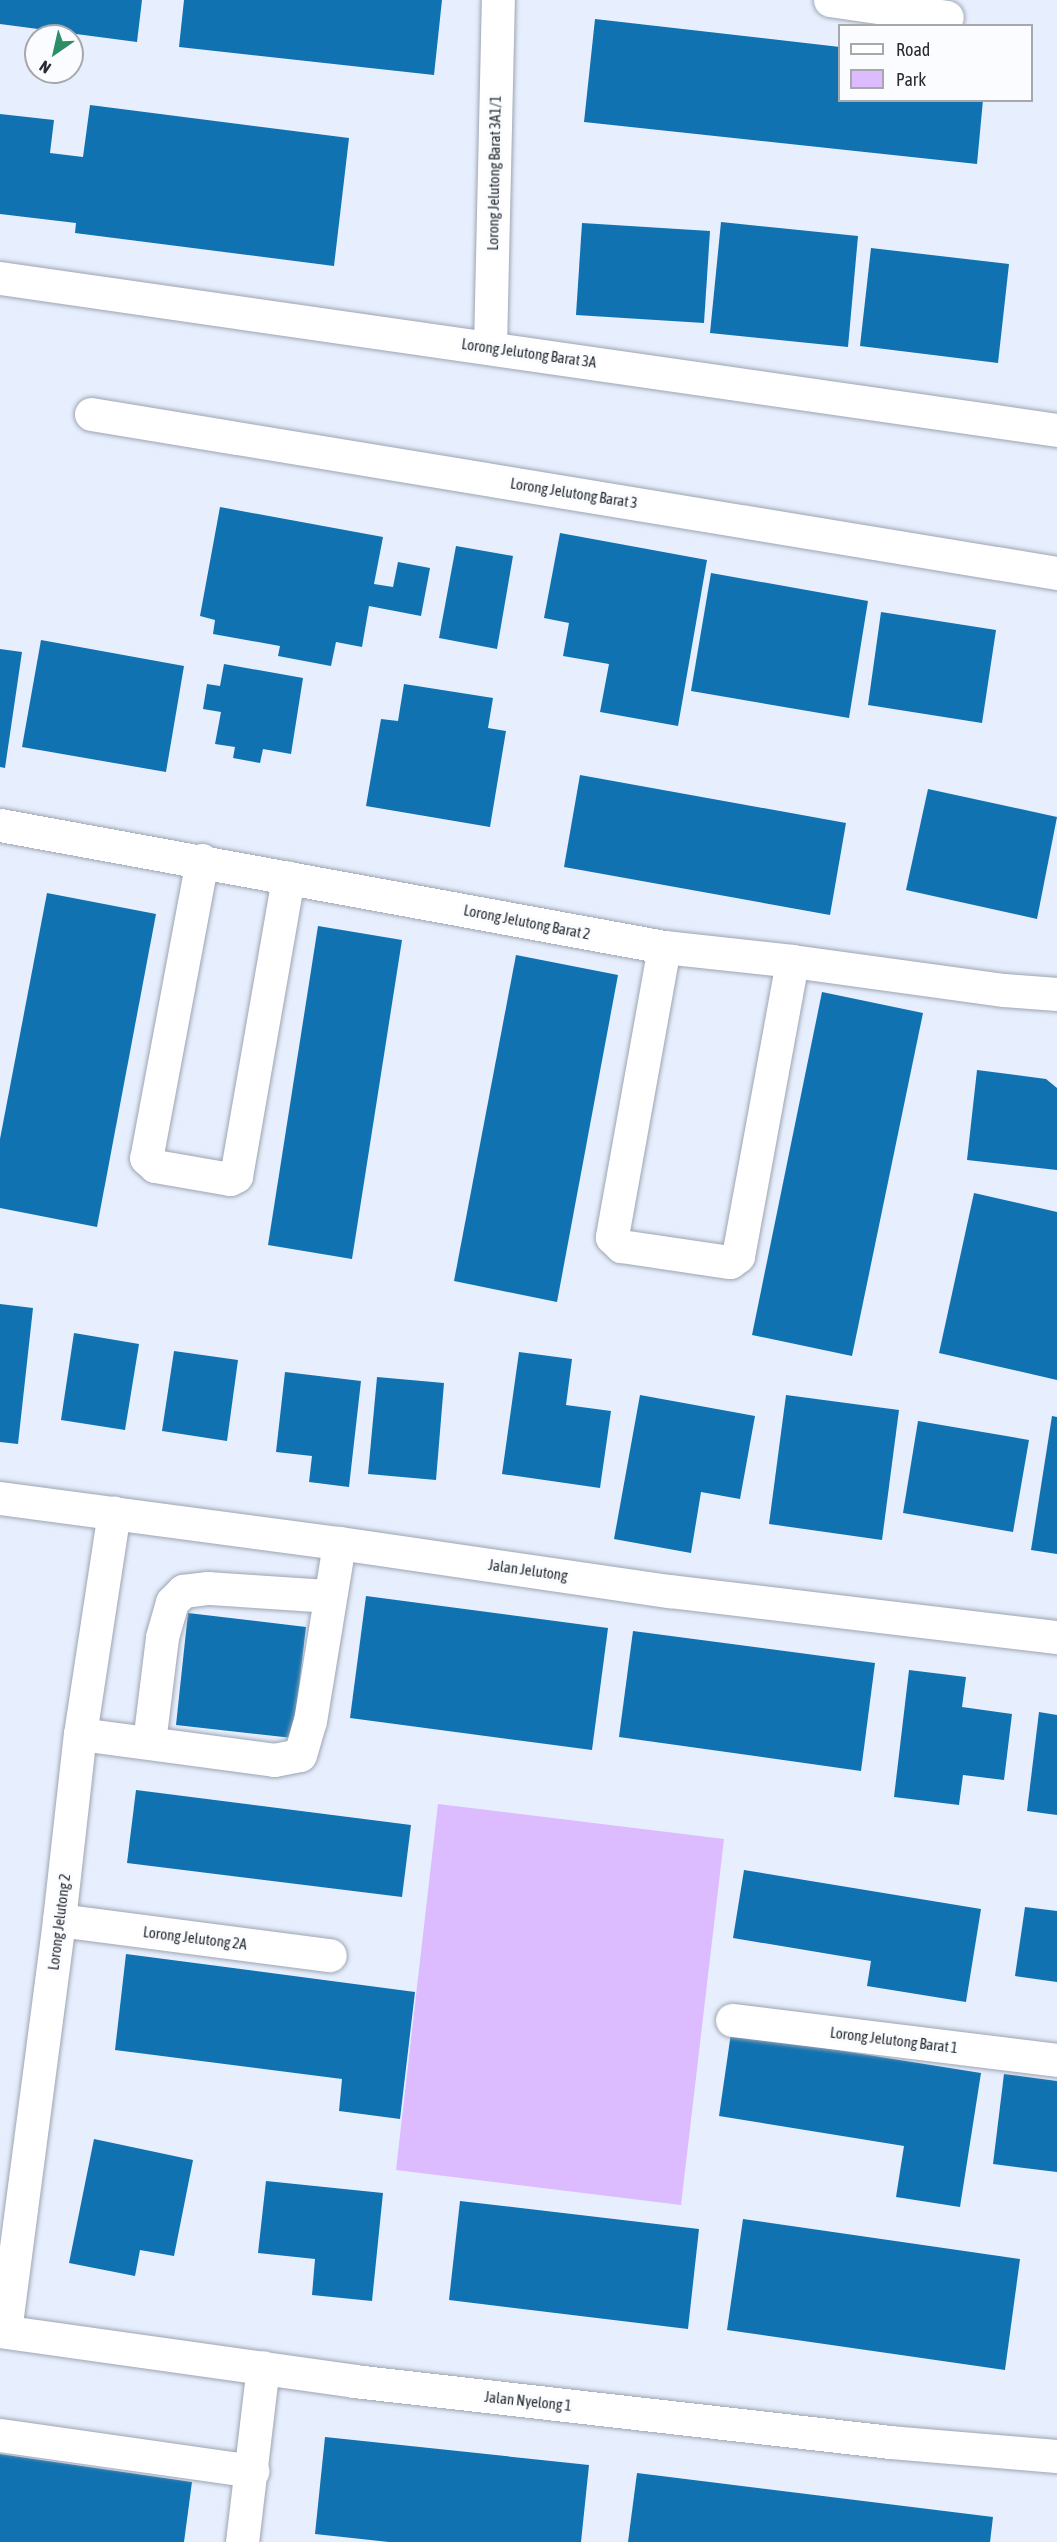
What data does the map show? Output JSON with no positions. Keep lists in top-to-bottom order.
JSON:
{
  "streets": {
    "street": [
      "Lorong Jelutong Barat 3A1/1",
      "Lorong Jelutong Barat 3A",
      "Lorong Jelutong Barat 3",
      "Lorong Jelutong Barat 2",
      "Jalan Jelutong",
      "Lorong Jelutong 2",
      "Lorong Jelutong 2A",
      "Lorong Jelutong Barat 1",
      "Jalan Nyelong 1"
    ]
  },
  "crossings": [
    ["Lorong Jelutong Barat 3A1/1", "Lorong Jelutong Barat 3A"],
    ["Jalan Jelutong", "Lorong Jelutong 2"],
    ["Lorong Jelutong 2", "Lorong Jelutong 2A"],
    ["Lorong Jelutong 2", "Jalan Nyelong 1"]
  ],
  "legend": ["Road", "Park"],
  "north": "bottom left"
}
